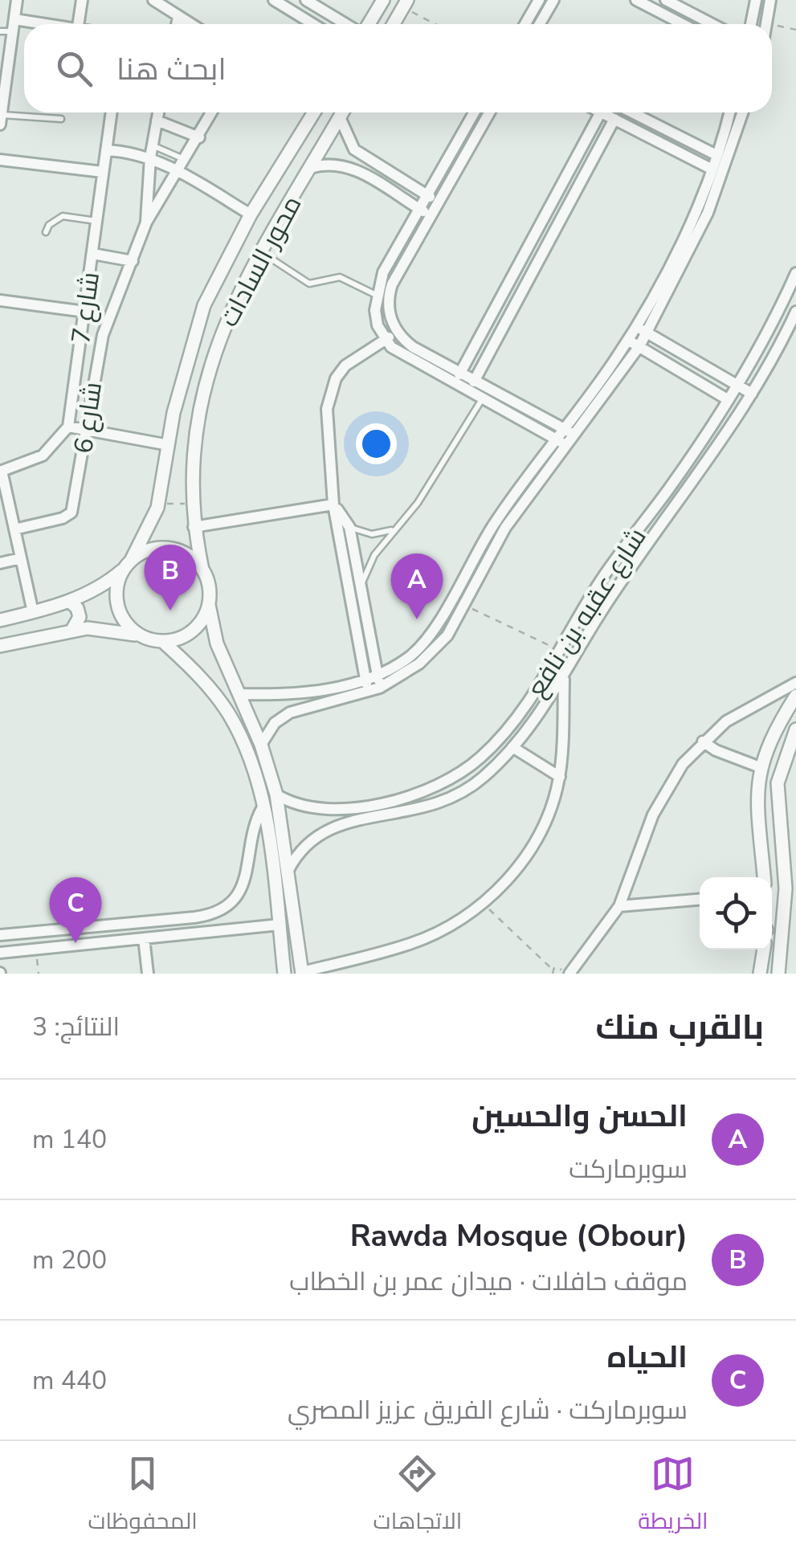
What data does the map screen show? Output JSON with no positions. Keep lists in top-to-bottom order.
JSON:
{
  "streets": {
    "street": [
      "محور السادات",
      "شارع 7",
      "شارع 6",
      "شارع عقبه بن نافع"
    ]
  },
  "page": {
    "search": "ابحث هنا",
    "pins": ["B", "A", "C"],
    "heading": ["بالقرب منك", "النتائج: 3"],
    "list": [
      {
        "mark": "A",
        "name": "الحسن والحسين",
        "note": "سوبرماركت",
        "value": "140 m"
      },
      {
        "mark": "B",
        "name": "Rawda Mosque (Obour)",
        "note": "موقف حافلات · ميدان عمر بن الخطاب",
        "value": "200 m"
      },
      {
        "mark": "C",
        "name": "الحياه",
        "note": "سوبرماركت · شارع الفريق عزيز المصري",
        "value": "440 m"
      }
    ],
    "nav": ["الخريطة", "الاتجاهات", "المحفوظات"]
  }
}
